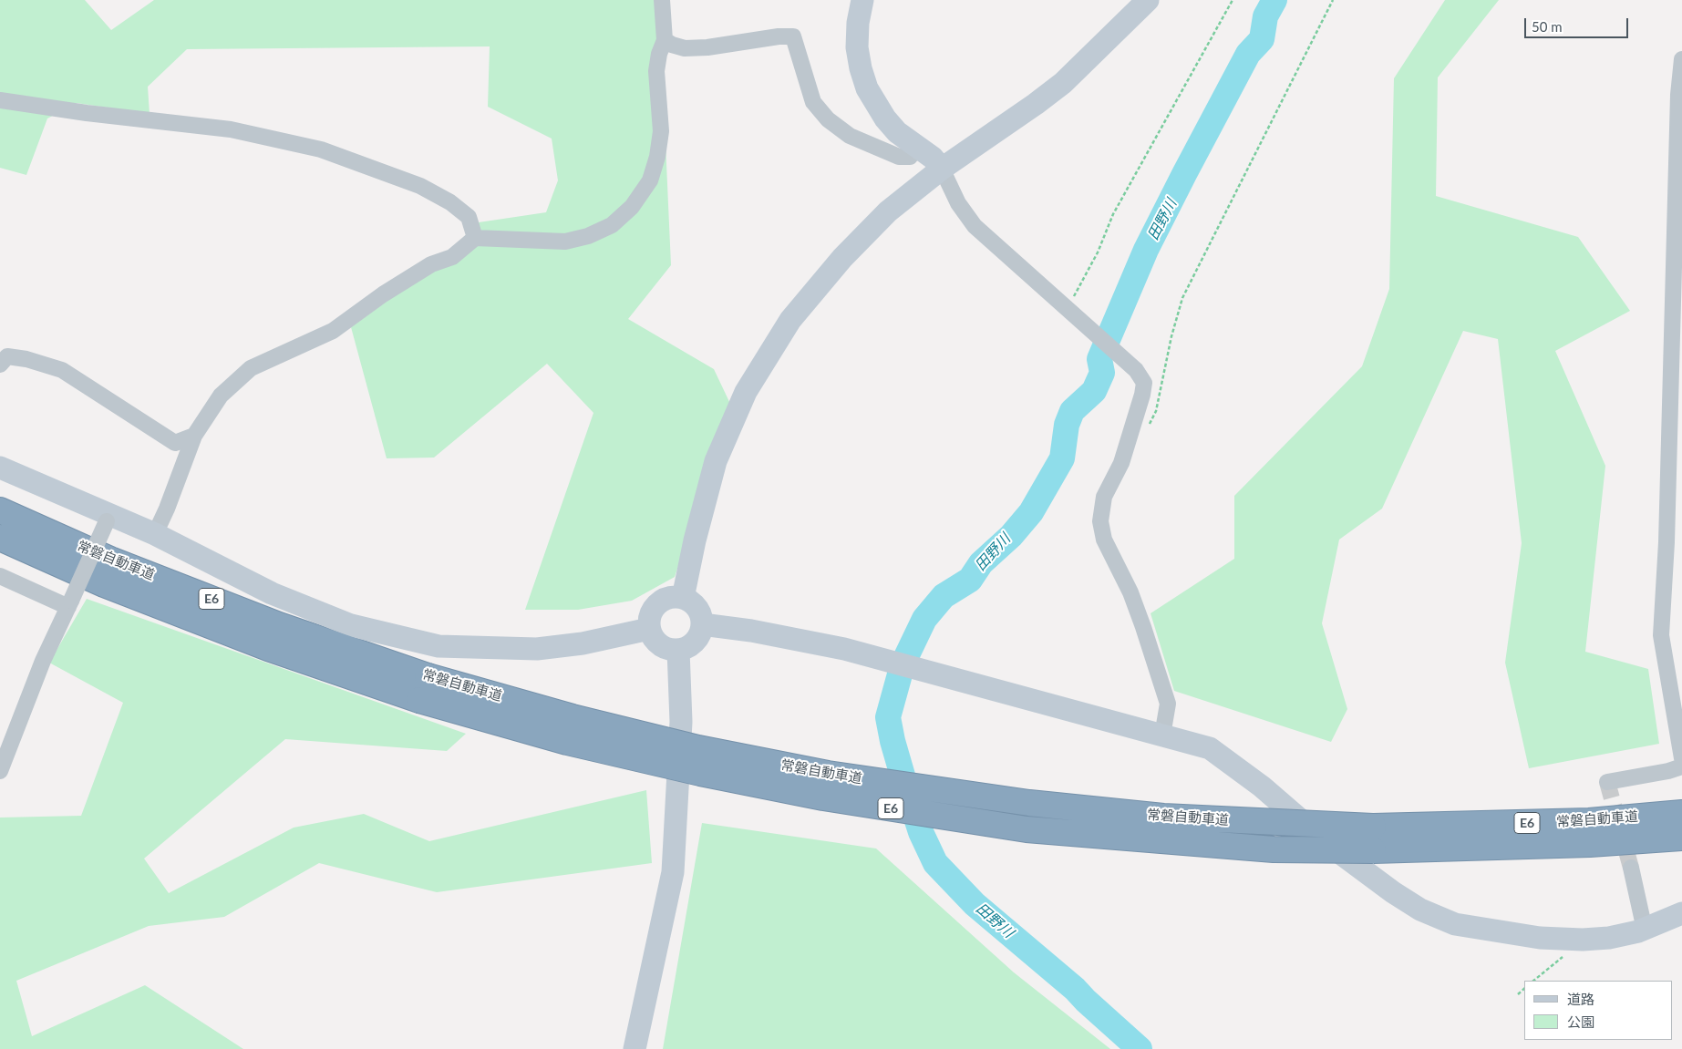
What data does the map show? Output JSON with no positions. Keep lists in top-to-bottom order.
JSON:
{
  "streets": {
    "highway": ["常磐自動車道", "E6"]
  },
  "water": ["田野川"],
  "legend": ["道路", "公園"],
  "scale_bar": "50 m"
}
